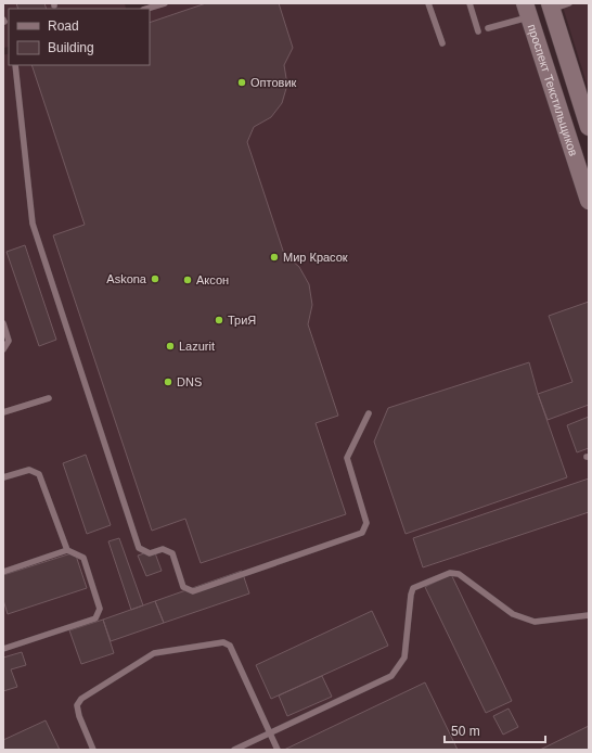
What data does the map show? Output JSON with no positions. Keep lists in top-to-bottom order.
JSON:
{
  "streets": {
    "main road": ["проспект Текстильщиков"]
  },
  "places": [
    "Оптовик",
    "Мир Красок",
    "Askona",
    "Аксон",
    "ТриЯ",
    "Lazurit",
    "DNS"
  ],
  "legend": ["Road", "Building"],
  "scale_bar": "50 m"
}
